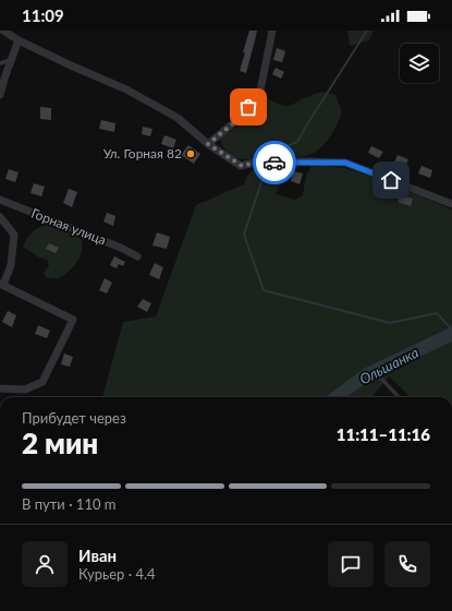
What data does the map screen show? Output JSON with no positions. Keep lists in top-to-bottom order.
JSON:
{
  "streets": {
    "street": ["Горная улица"]
  },
  "water": ["Ольшанка"],
  "places": ["Ул. Горная 82"],
  "page": {
    "status": "11:09",
    "heading": ["2 мин", "Прибудет через", "11:11–11:16"],
    "panel": ["Иван", "Курьер · 4.4"],
    "bar": "В пути · 110 m"
  }
}
